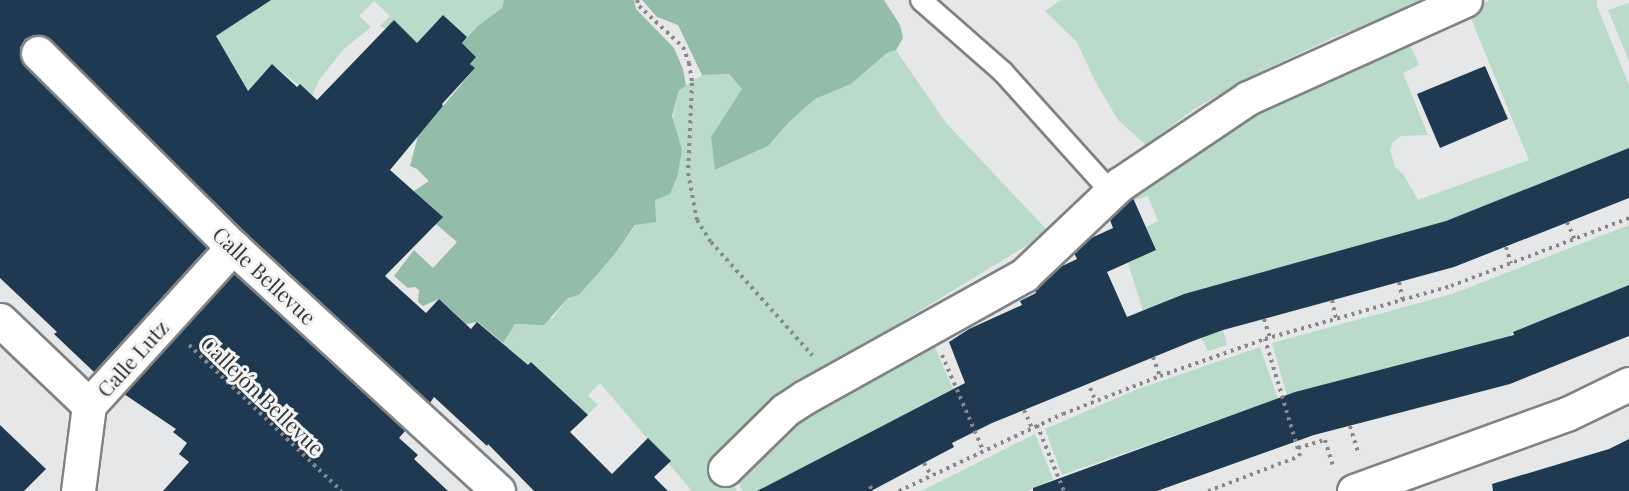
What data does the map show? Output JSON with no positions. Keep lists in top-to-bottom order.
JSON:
{
  "streets": {
    "street": ["Calle Bellevue", "Calle Lutz"],
    "path": ["Callejón Bellevue"]
  },
  "crossings": [
    ["Calle Bellevue", "Calle Lutz"],
    ["Calle Lutz", "Callejón Bellevue"]
  ]
}
